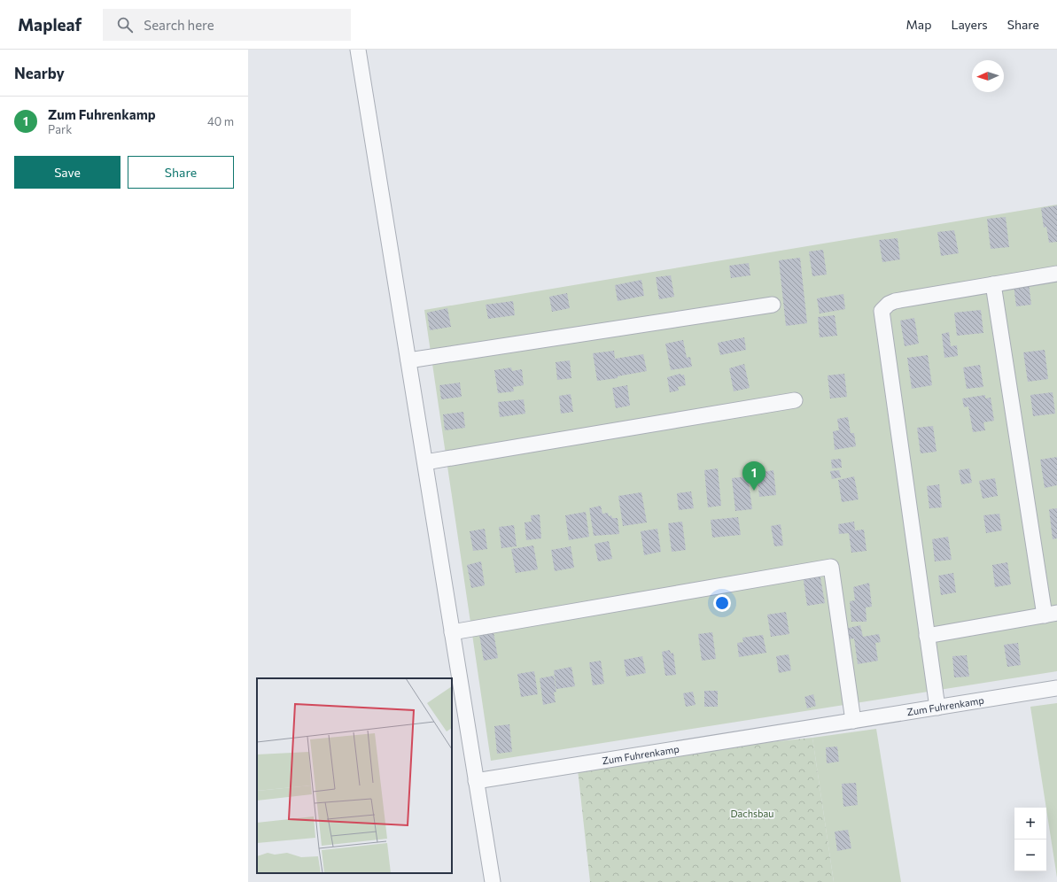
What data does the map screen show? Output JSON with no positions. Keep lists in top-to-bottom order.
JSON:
{
  "streets": {
    "street": ["Zum Fuhrenkamp"]
  },
  "parks": ["Dachsbau"],
  "north": "left",
  "page": {
    "header": "Mapleaf",
    "search": "Search here",
    "nav": ["Map", "Layers", "Share"],
    "heading": "Nearby",
    "list": [
      {
        "mark": "1",
        "name": "Zum Fuhrenkamp",
        "note": "Park",
        "value": "40 m"
      }
    ],
    "buttons": ["Save", "Share"],
    "pins": "1",
    "map_buttons": ["+", "−"]
  }
}
